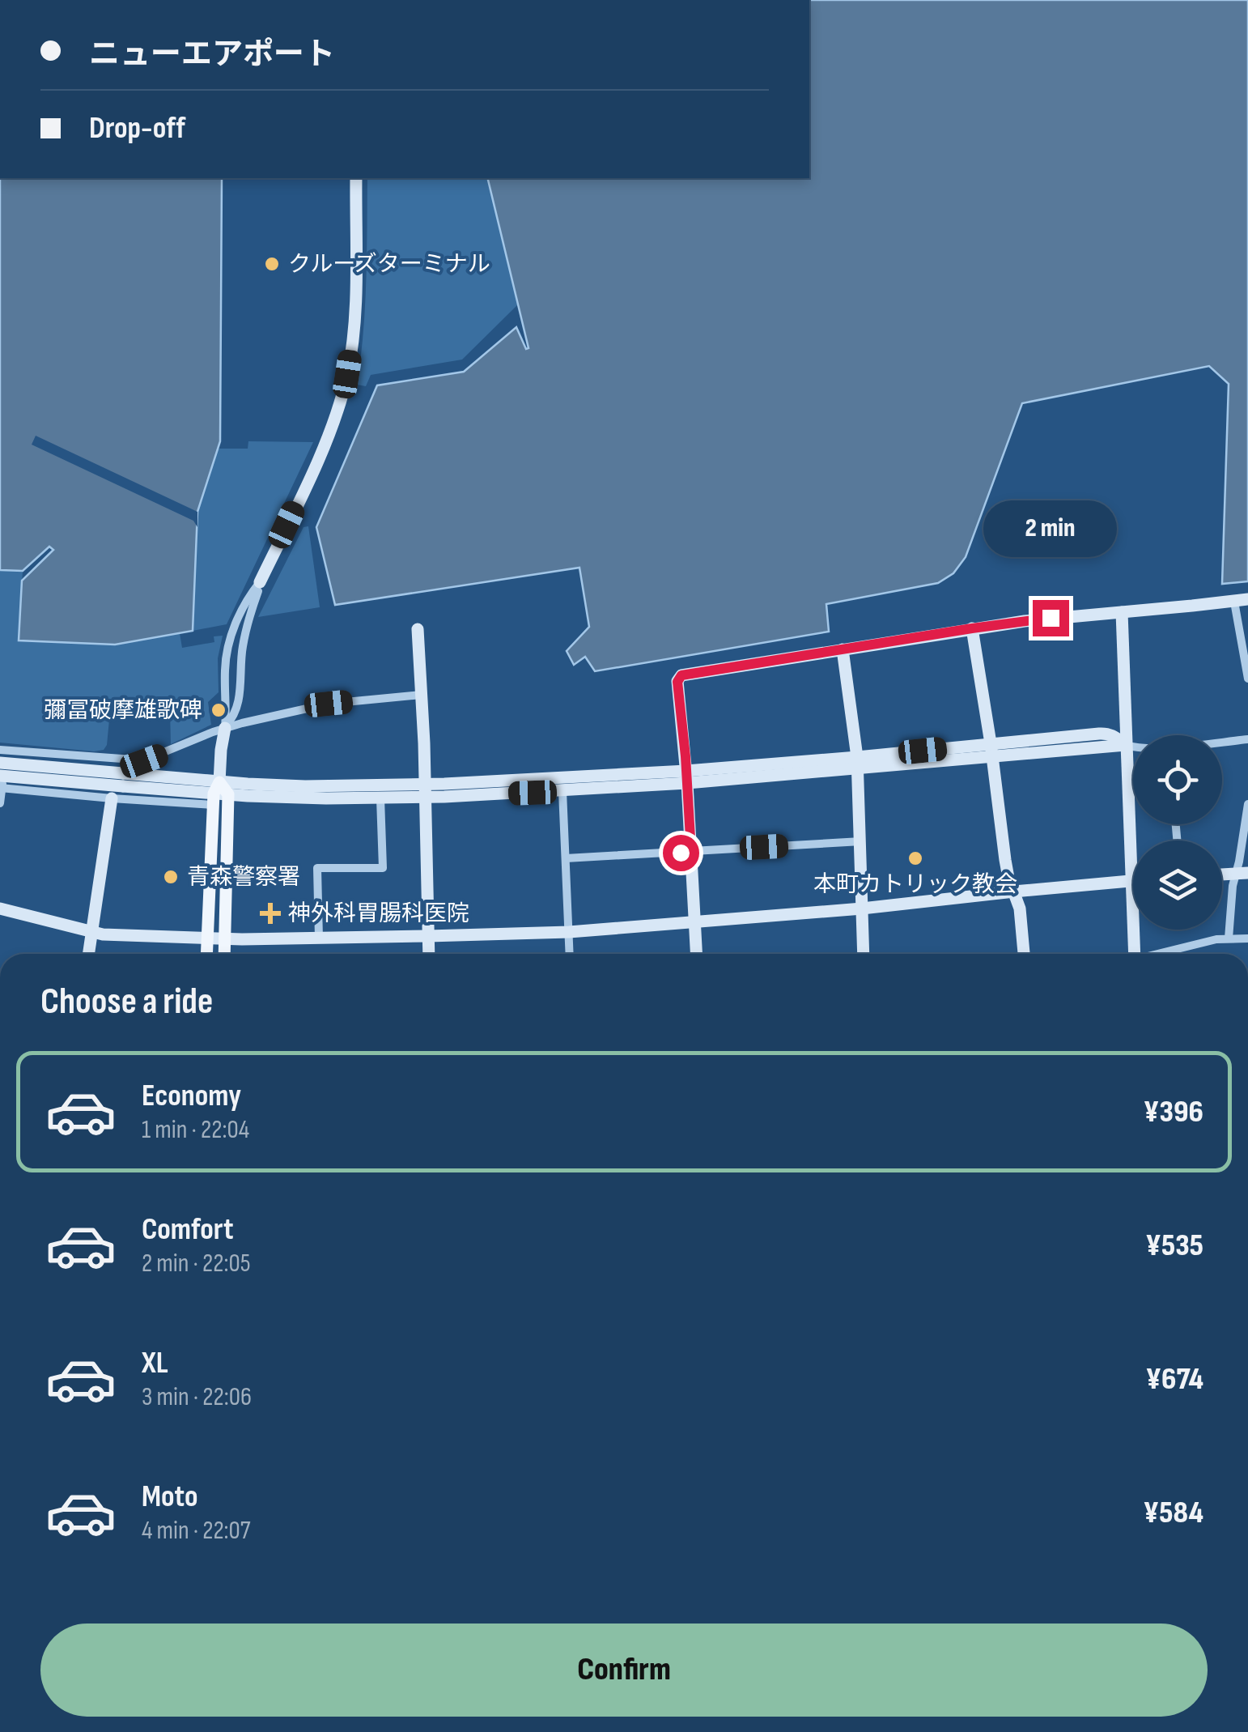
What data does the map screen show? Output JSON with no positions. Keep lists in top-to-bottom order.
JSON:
{
  "places": {
    "other": [
      "クルーズターミナル",
      "彌冨破摩雄歌碑",
      "本町カトリック教会",
      "青森警察署"
    ],
    "health": ["神外科胃腸科医院"]
  },
  "page": {
    "banner": ["ニューエアポート", "Drop-off"],
    "bubble": "2 min",
    "heading": "Choose a ride",
    "list": [
      {
        "name": "Economy",
        "note": "1 min · 22:04",
        "value": "¥396"
      },
      {
        "name": "Comfort",
        "note": "2 min · 22:05",
        "value": "¥535"
      },
      {
        "name": "XL",
        "note": "3 min · 22:06",
        "value": "¥674"
      },
      {
        "name": "Moto",
        "note": "4 min · 22:07",
        "value": "¥584"
      }
    ],
    "buttons": "Confirm"
  }
}
